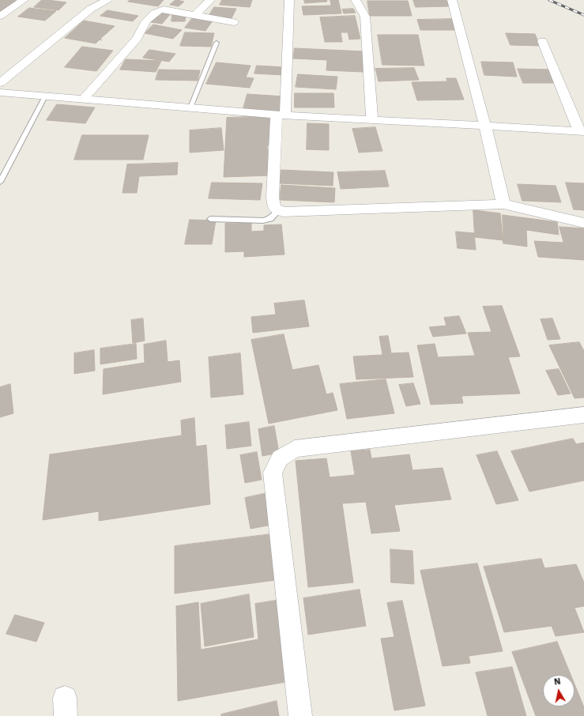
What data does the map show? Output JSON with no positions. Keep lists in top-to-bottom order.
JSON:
{
  "north": "top"
}
